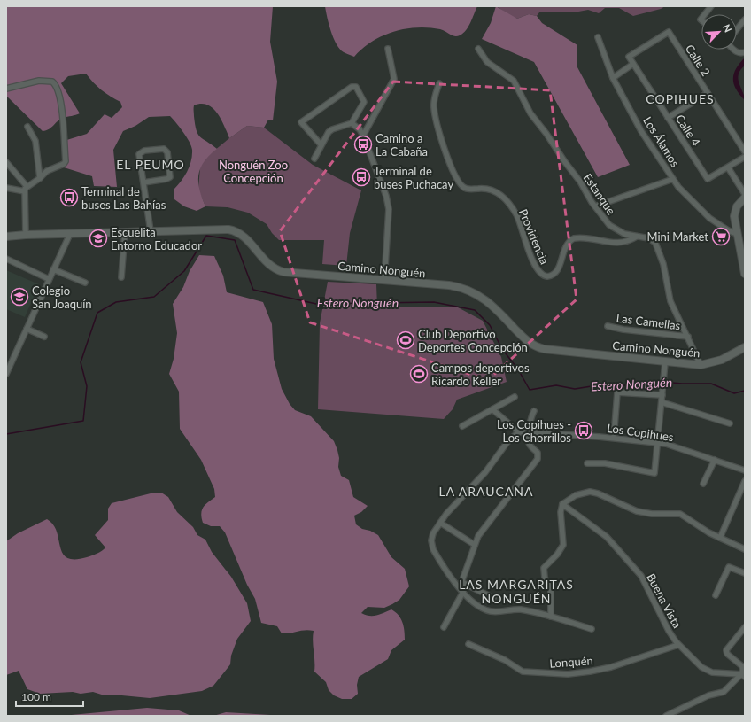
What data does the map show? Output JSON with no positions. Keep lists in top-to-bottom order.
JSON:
{
  "streets": {
    "main road": ["Camino Nonguén"],
    "street": [
      "Calle 2",
      "Calle 4",
      "Los Álamos",
      "Estanque",
      "Providencia",
      "Las Camelias",
      "Los Copihues",
      "Buena Vista",
      "Lonquén"
    ]
  },
  "crossings": [
    ["Calle 2", "Calle 4"],
    ["Estanque", "Providencia"],
    ["Estanque", "Camino Nonguén"],
    ["Estanque", "Las Camelias"],
    ["Buena Vista", "Lonquén"]
  ],
  "districts": [
    "COPIHUES",
    "EL PEUMO",
    "LA ARAUCANA",
    "LAS MARGARITAS NONGUÉN"
  ],
  "water": ["Estero Nonguén"],
  "parks": ["Nonguén Zoo Concepción"],
  "places": {
    "bus stop": [
      "Camino a La Cabaña",
      "Terminal de buses Puchacay",
      "Terminal de buses Las Bahías",
      "Los Copihues - Los Chorrillos"
    ],
    "supermarket": ["Mini Market"],
    "school or university": ["Escuelita Entorno Educador", "Colegio San Joaquín"],
    "sports": ["Club Deportivo Deportes Concepción", "Campos deportivos Ricardo Keller"]
  },
  "scale_bar": "100 m",
  "north": "top right"
}
